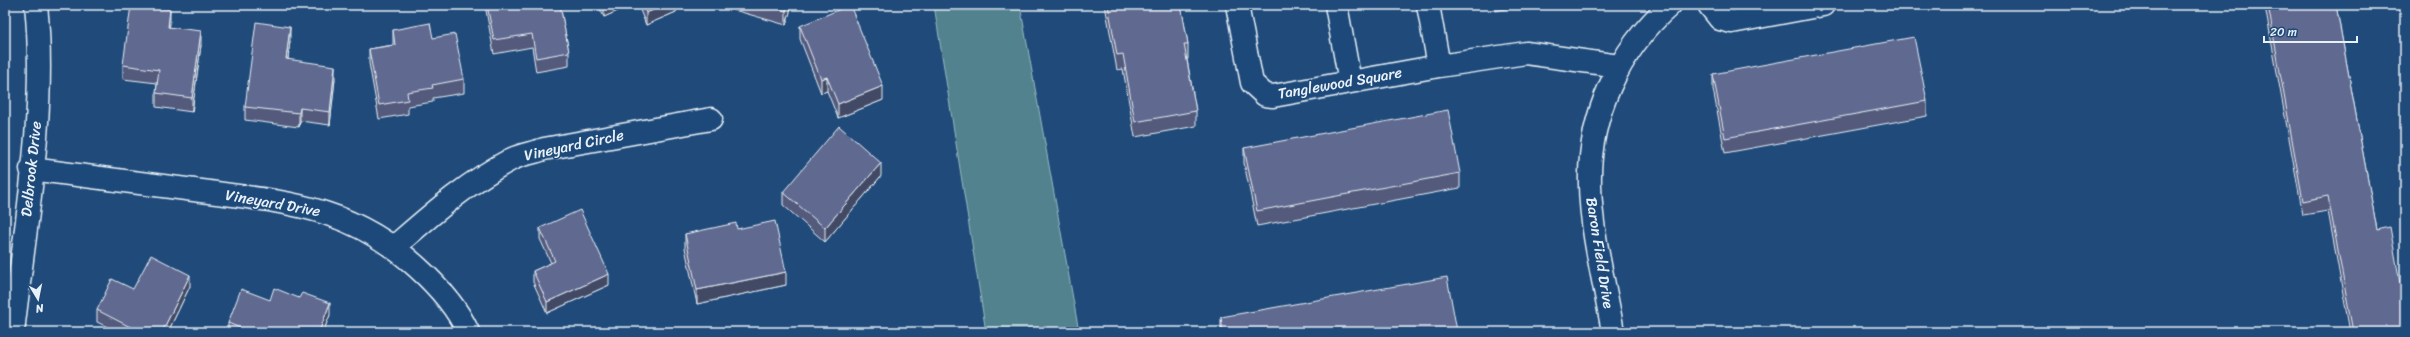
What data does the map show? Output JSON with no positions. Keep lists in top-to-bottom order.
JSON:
{
  "streets": {
    "street": [
      "Tanglewood Square",
      "Vineyard Circle",
      "Delbrook Drive",
      "Vineyard Drive",
      "Baron Field Drive"
    ]
  },
  "crossings": [
    ["Tanglewood Square", "Baron Field Drive"],
    ["Vineyard Circle", "Vineyard Drive"],
    ["Delbrook Drive", "Vineyard Drive"]
  ],
  "scale_bar": "20 m",
  "north": "bottom"
}
